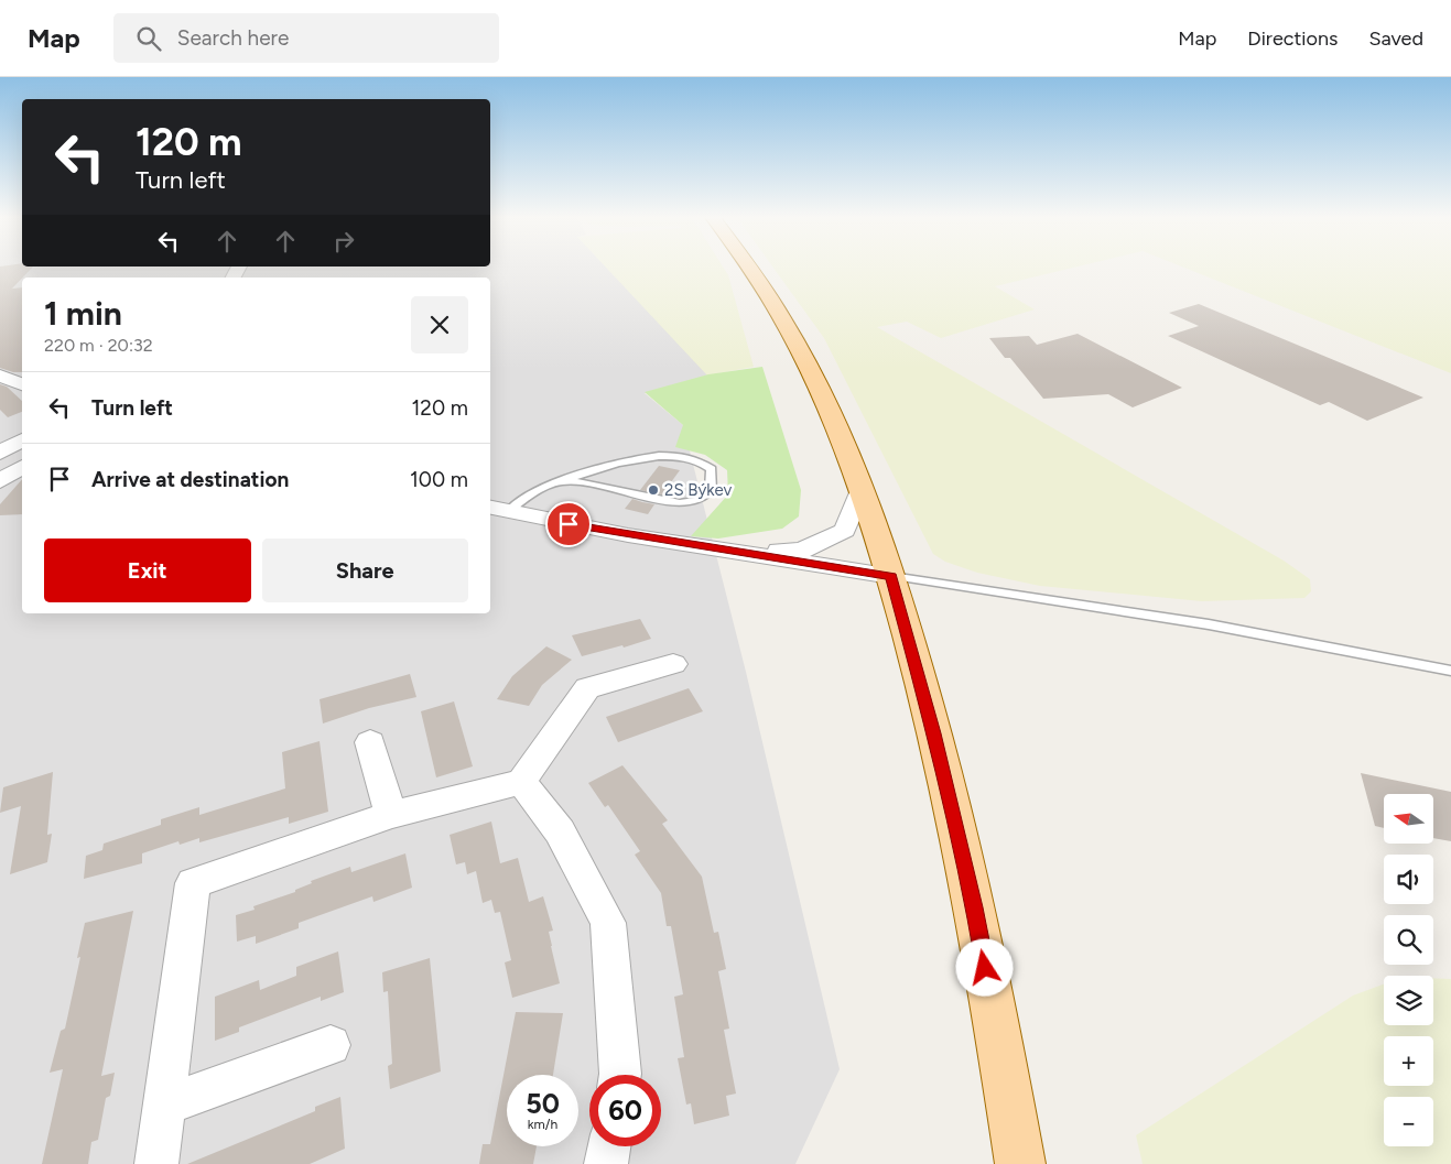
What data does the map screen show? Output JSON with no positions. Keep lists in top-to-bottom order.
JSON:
{
  "places": ["2S Býkev"],
  "north": "left",
  "page": {
    "header": "Map",
    "search": "Search here",
    "nav": ["Map", "Directions", "Saved"],
    "turn": ["120 m", "Turn left"],
    "heading": ["1 min", "220 m · 20:32"],
    "list": [
      {
        "name": "Turn left",
        "value": "120 m"
      },
      {
        "name": "Arrive at destination",
        "value": "100 m"
      }
    ],
    "buttons": ["Exit", "Share"],
    "map_buttons": ["+", "−"],
    "speed": "50 km/h",
    "limit": "60"
  }
}
